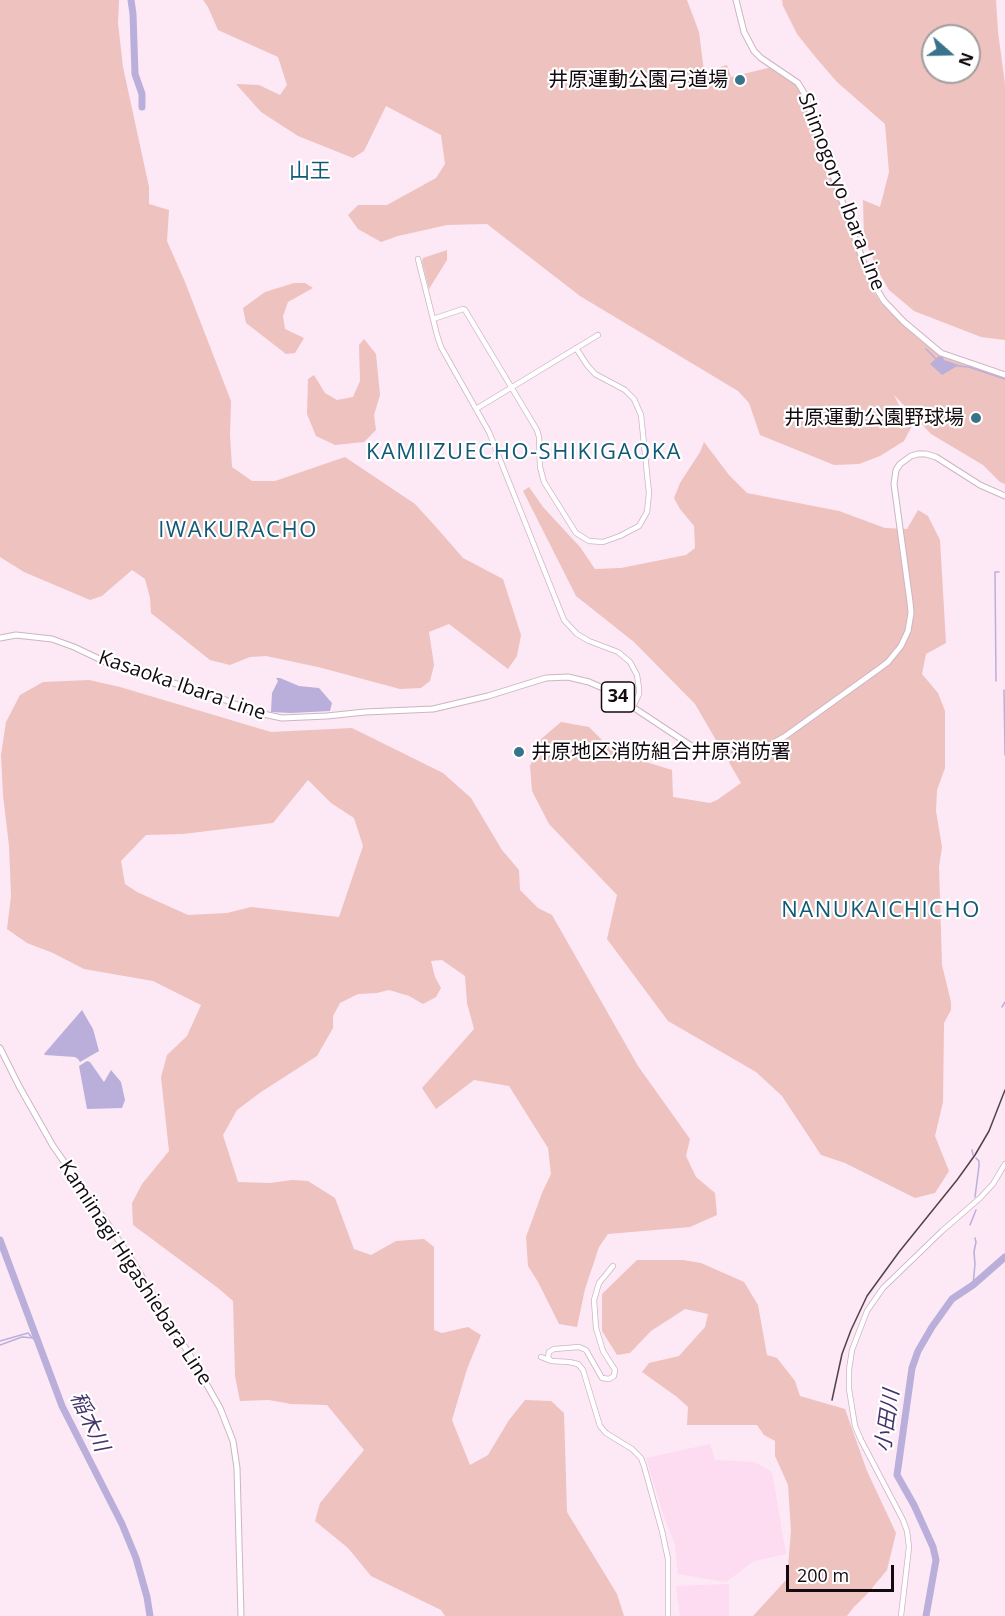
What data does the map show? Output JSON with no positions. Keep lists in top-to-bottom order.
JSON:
{
  "streets": {
    "main road": [
      "Shimogoryo Ibara Line",
      "Kasaoka Ibara Line",
      "34",
      "Kamiinagi Higashiebara Line"
    ]
  },
  "districts": [
    "山王",
    "KAMIIZUECHO-SHIKIGAOKA",
    "IWAKURACHO",
    "NANUKAICHICHO"
  ],
  "water": ["小田川", "稲木川"],
  "places": ["井原運動公園弓道場", "井原運動公園野球場", "井原地区消防組合井原消防署"],
  "scale_bar": "200 m",
  "north": "right"
}
